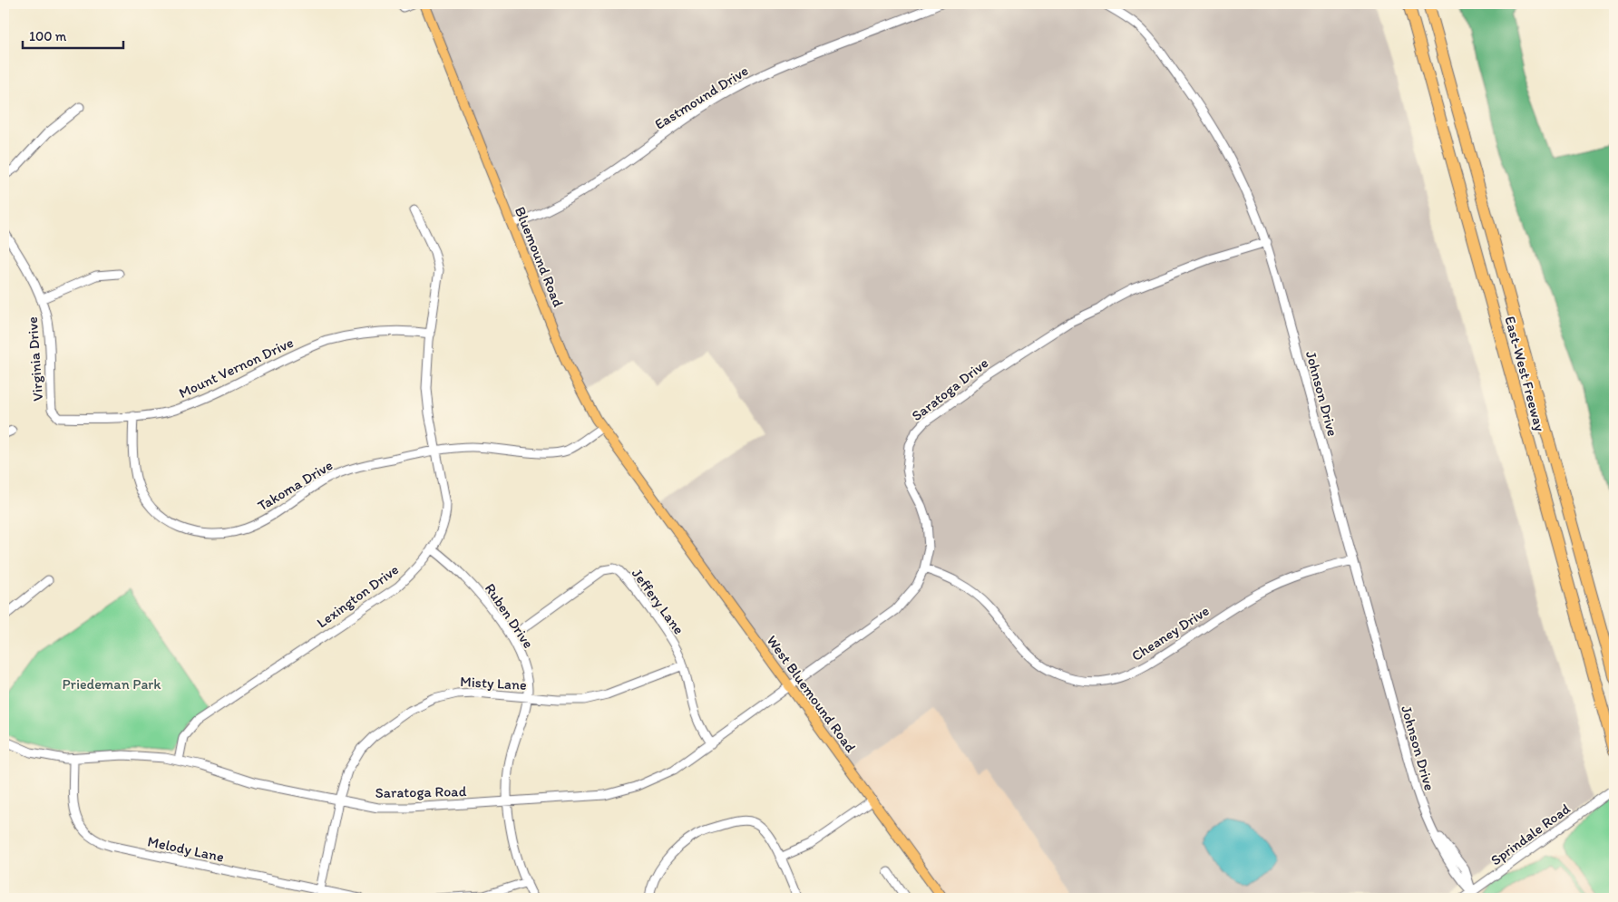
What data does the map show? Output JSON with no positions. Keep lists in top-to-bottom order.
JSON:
{
  "streets": {
    "highway": ["East-West Freeway"],
    "main road": ["Bluemound Road", "West Bluemound Road"],
    "street": [
      "Eastmound Drive",
      "Virginia Drive",
      "Mount Vernon Drive",
      "Saratoga Drive",
      "Johnson Drive",
      "Takoma Drive",
      "Lexington Drive",
      "Jeffery Lane",
      "Ruben Drive",
      "Cheaney Drive",
      "Misty Lane",
      "Saratoga Road",
      "Sprindale Road",
      "Melody Lane"
    ]
  },
  "crossings": [
    ["Eastmound Drive", "Bluemound Road"],
    ["Bluemound Road", "Takoma Drive"],
    ["Bluemound Road", "West Bluemound Road"],
    ["Virginia Drive", "Mount Vernon Drive"],
    ["Mount Vernon Drive", "Takoma Drive"],
    ["Mount Vernon Drive", "Lexington Drive"],
    ["Saratoga Drive", "Johnson Drive"],
    ["Saratoga Drive", "Cheaney Drive"],
    ["Saratoga Drive", "West Bluemound Road"],
    ["Saratoga Drive", "Saratoga Road"],
    ["Johnson Drive", "Cheaney Drive"],
    ["Johnson Drive", "Sprindale Road"],
    ["Takoma Drive", "Lexington Drive"],
    ["Lexington Drive", "Ruben Drive"],
    ["Lexington Drive", "Saratoga Road"],
    ["Jeffery Lane", "Ruben Drive"],
    ["Jeffery Lane", "Misty Lane"],
    ["Jeffery Lane", "Saratoga Road"],
    ["Ruben Drive", "Misty Lane"],
    ["Ruben Drive", "Saratoga Road"],
    ["Misty Lane", "Saratoga Road"],
    ["Misty Lane", "Melody Lane"],
    ["West Bluemound Road", "Saratoga Road"],
    ["Saratoga Road", "Melody Lane"]
  ],
  "parks": ["Priedeman Park"],
  "scale_bar": "100 m"
}
